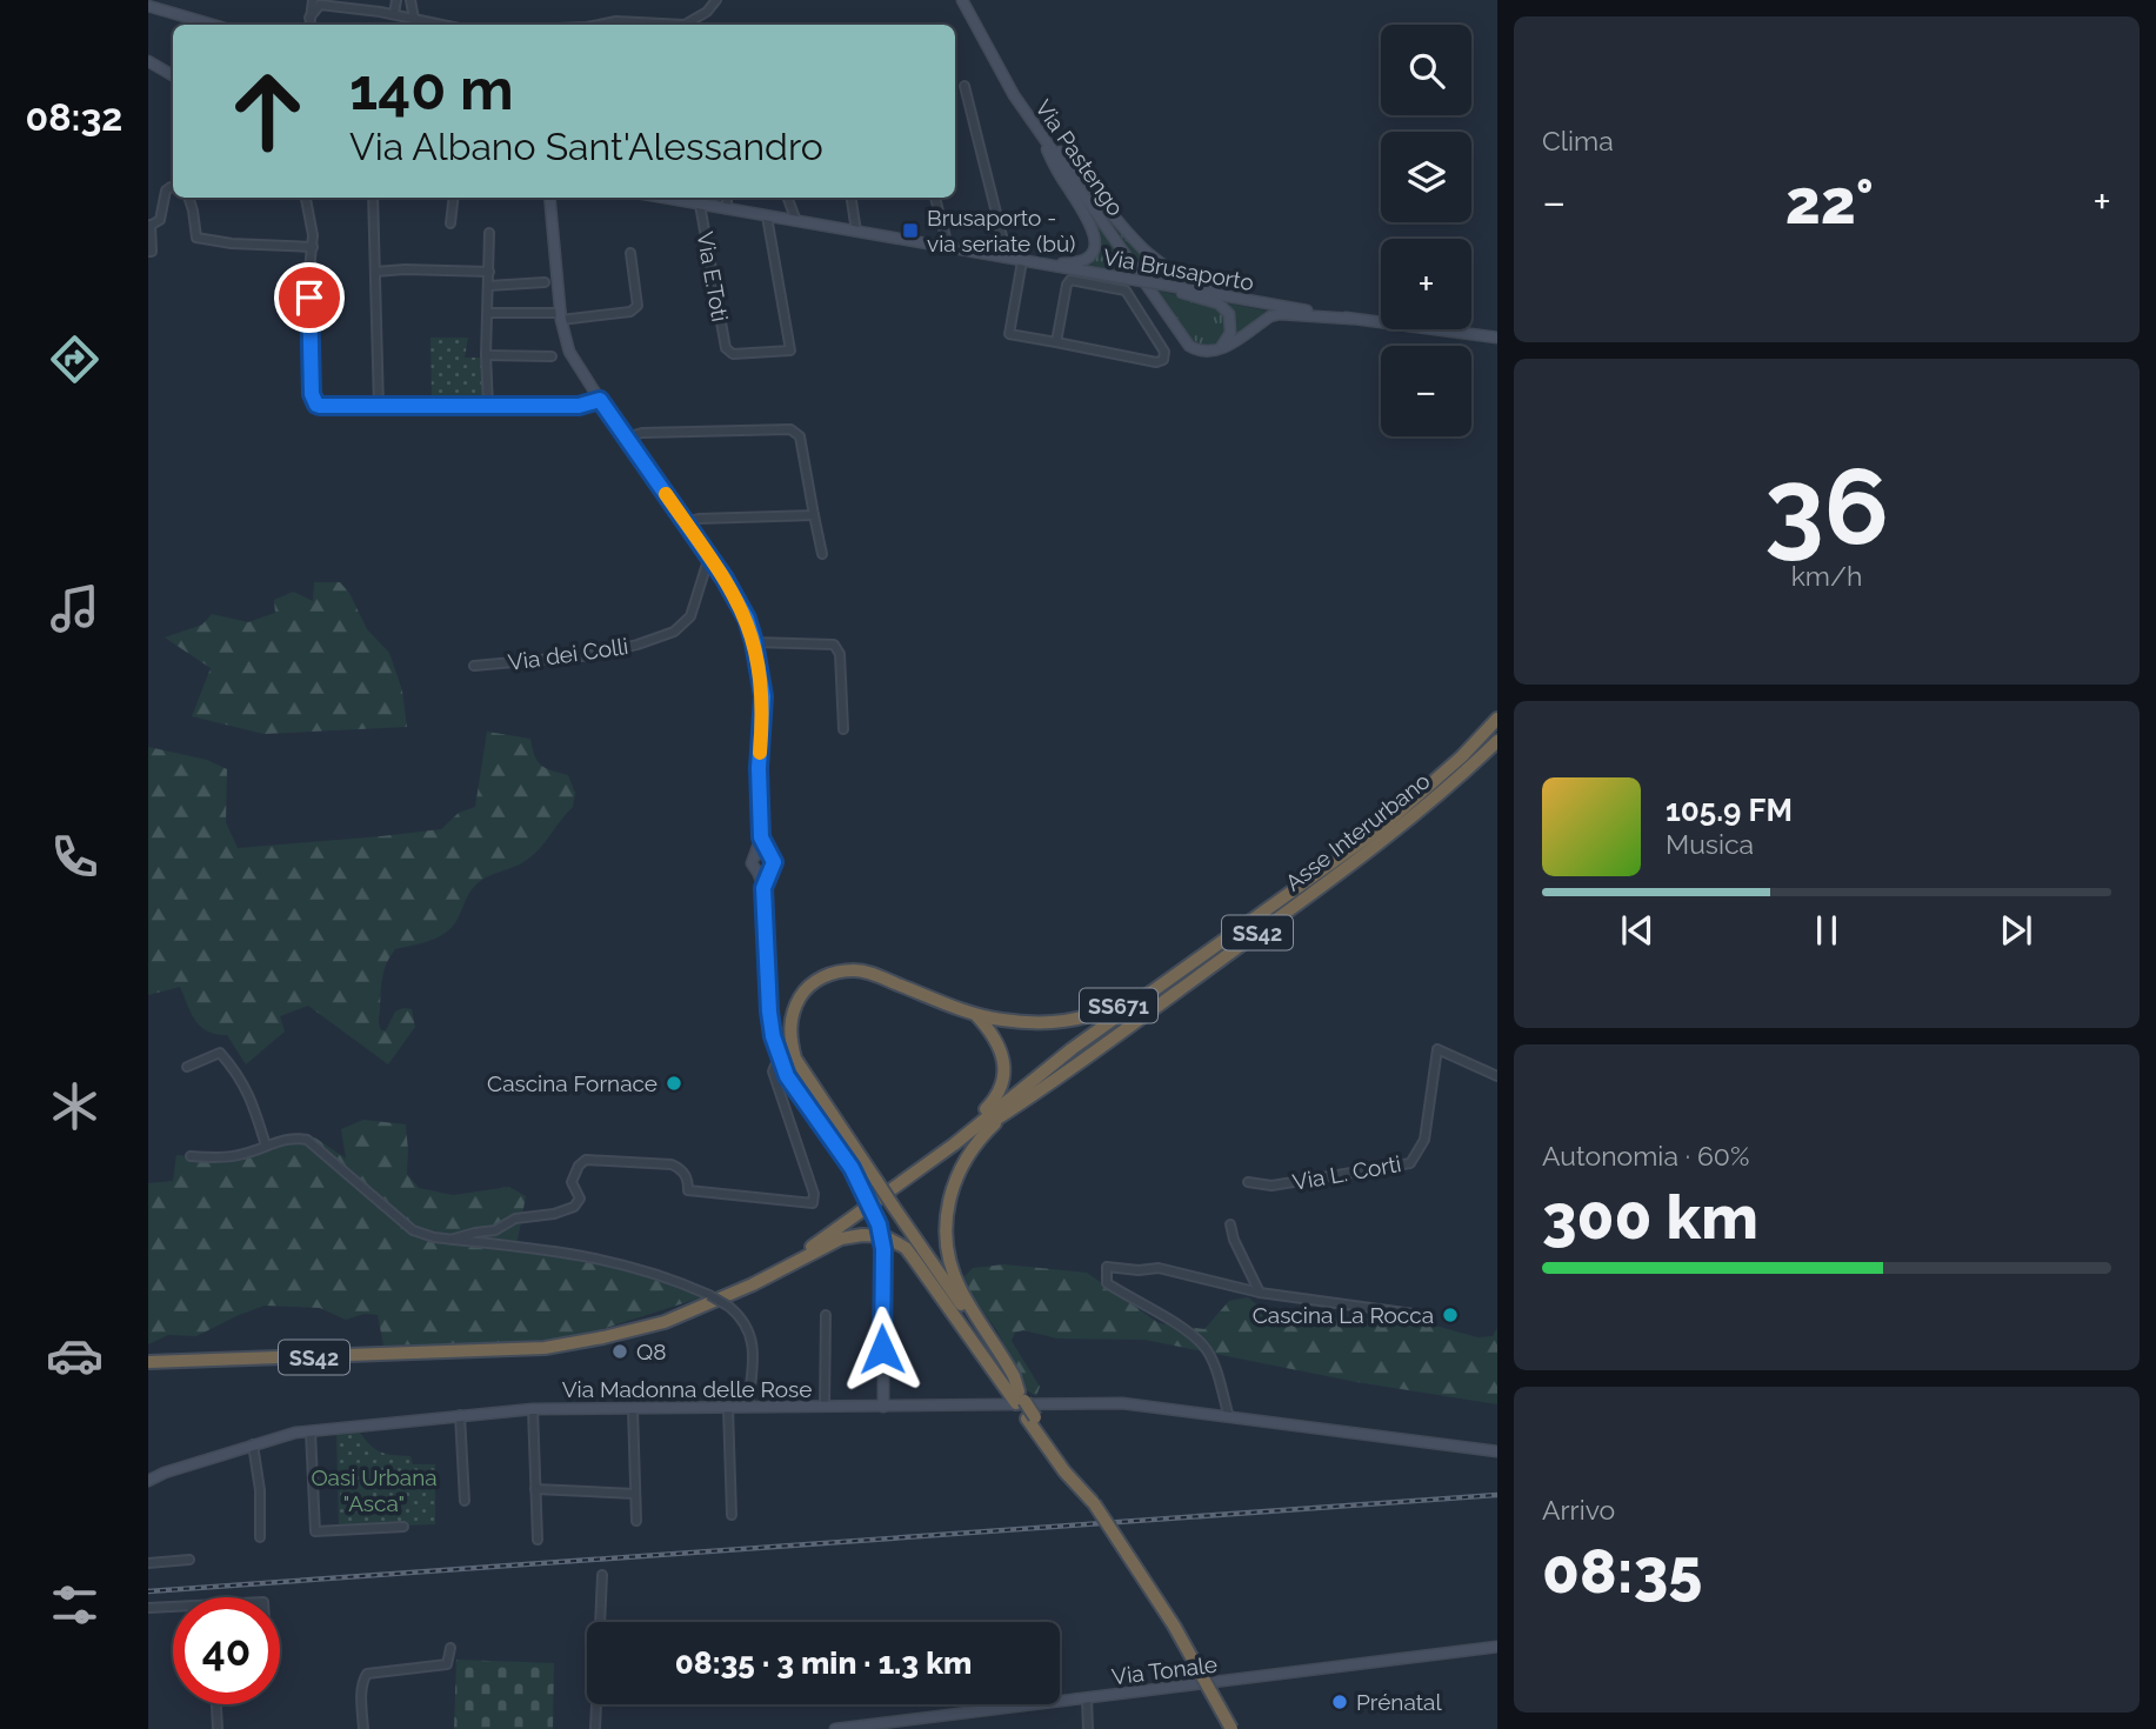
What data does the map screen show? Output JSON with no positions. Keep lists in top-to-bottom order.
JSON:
{
  "streets": {
    "highway": ["Asse Interurbano", "SS42", "SS671"],
    "street": [
      "Via Pastengo",
      "Via Brusaporto",
      "Via E.Toti",
      "Via dei Colli",
      "Via L. Corti",
      "Via Madonna delle Rose",
      "Via Tonale"
    ]
  },
  "crossings": [
    ["Via Brusaporto", "Via E.Toti"],
    ["Asse Interurbano", "SS42"],
    ["Asse Interurbano", "SS671"],
    ["SS42", "SS671"]
  ],
  "parks": ["Oasi Urbana \"Asca\""],
  "places": {
    "transit": ["Brusaporto - via seriate (bù)"],
    "other": [
      "Cascina Fornace",
      "Cascina La Rocca",
      "Q8",
      "Prénatal"
    ]
  },
  "page": {
    "tabs": "08:32",
    "tile": [
      "Clima",
      ["36", "km/h"],
      ["Autonomia · 60%", "300 km"],
      ["Arrivo", "08:35"]
    ],
    "map_buttons": ["+", "−"],
    "turn": ["140 m", "Via Albano Sant'Alessandro"],
    "heat": ["−", "22°", "+"],
    "song": ["105.9 FM", "Musica"],
    "limit": "40",
    "trip": "08:35 · 3 min · 1.3 km"
  }
}
